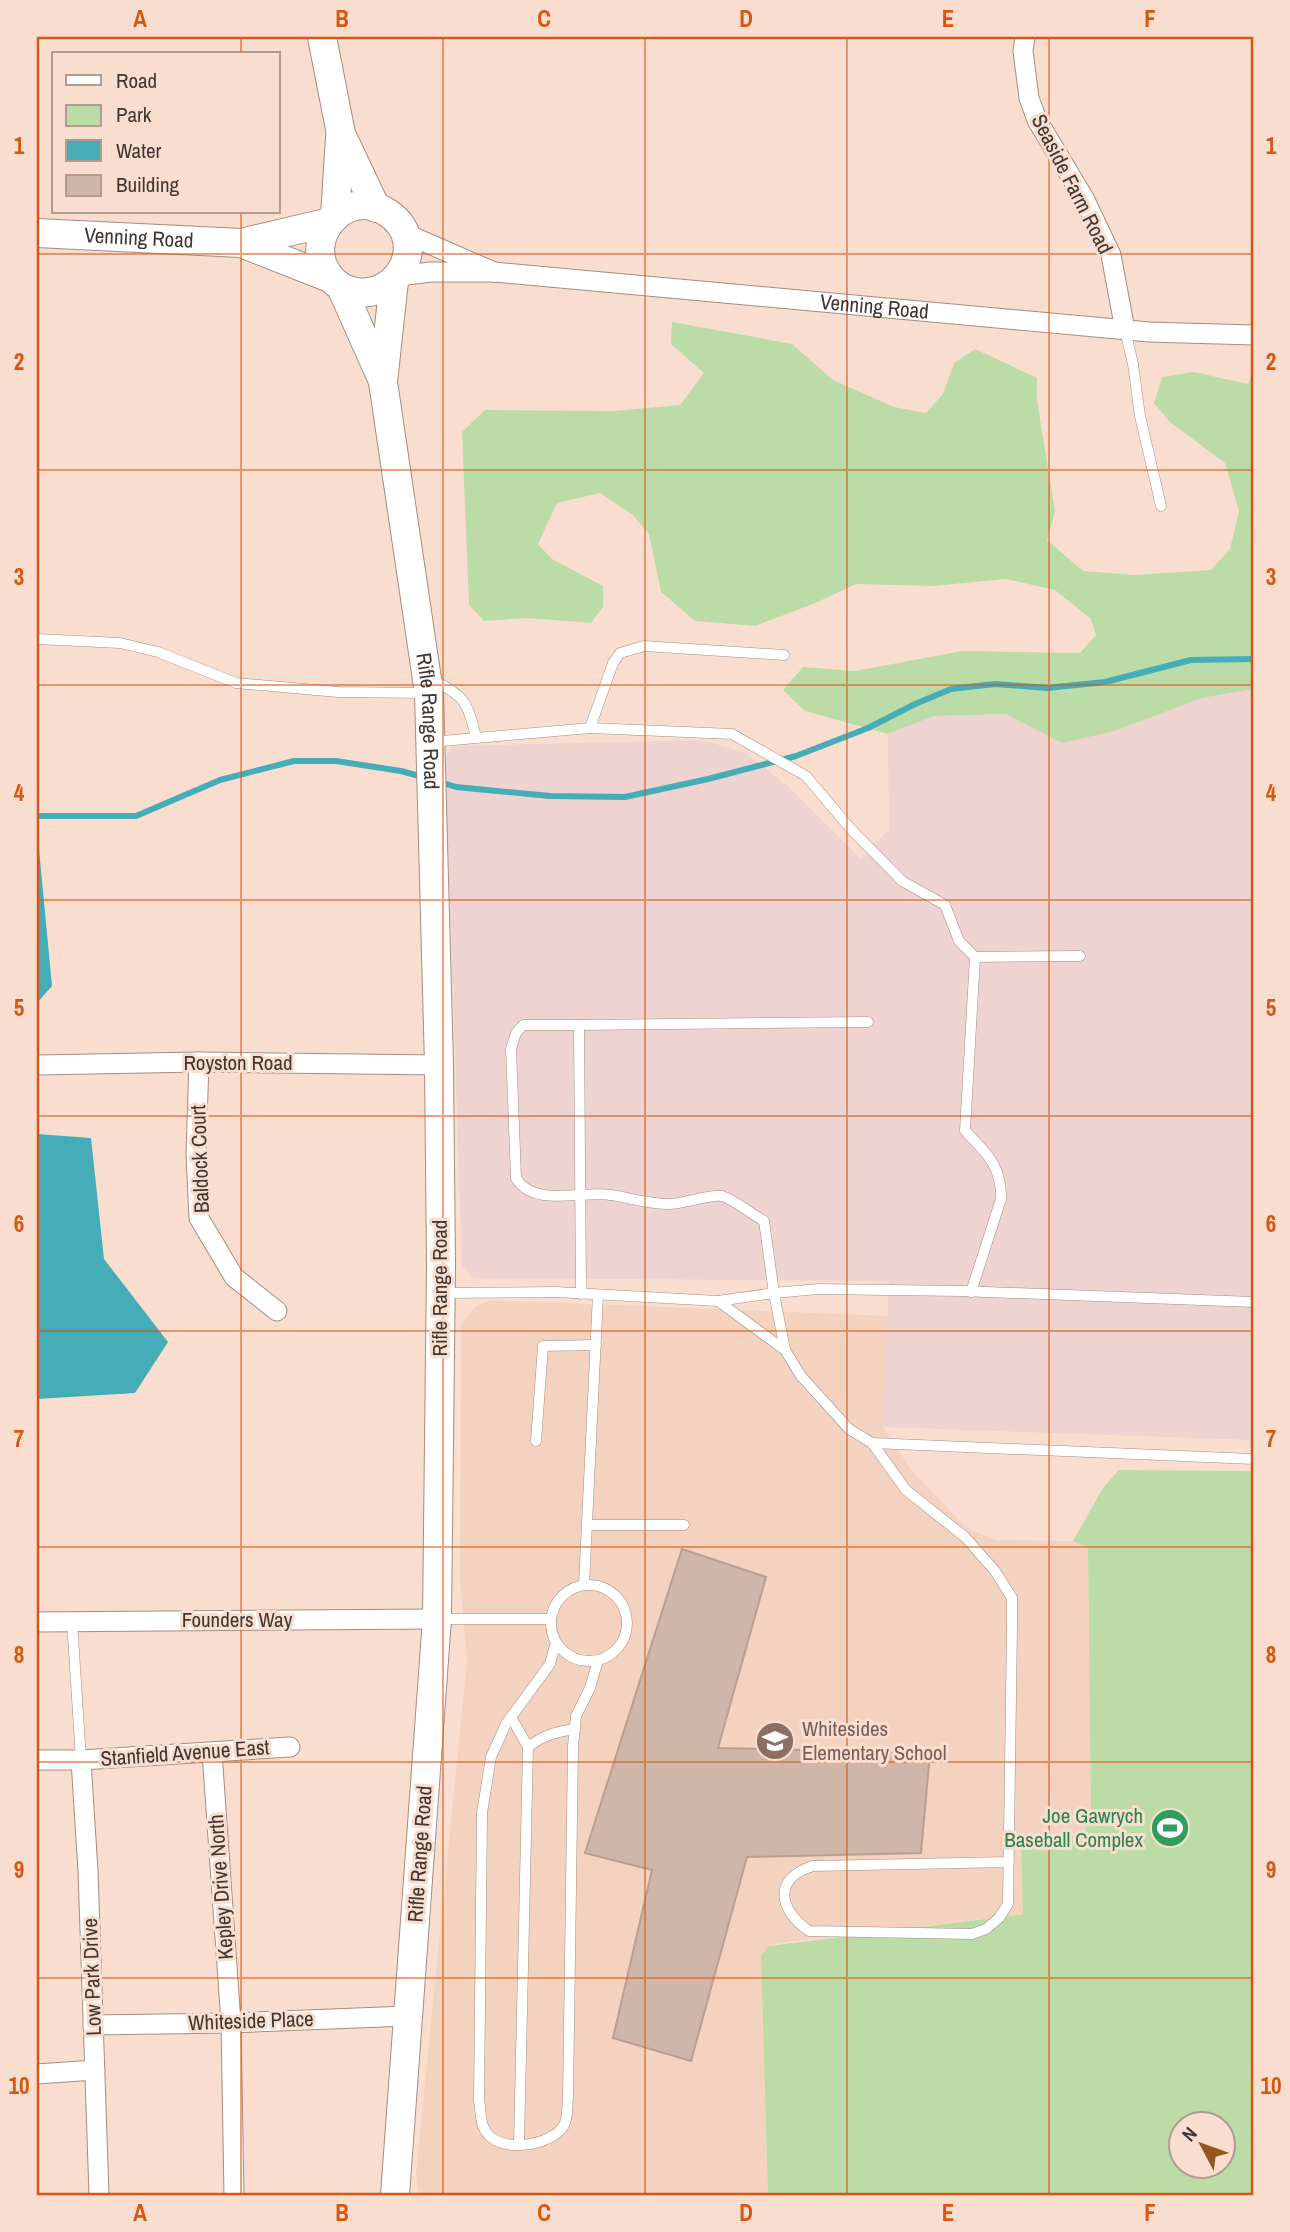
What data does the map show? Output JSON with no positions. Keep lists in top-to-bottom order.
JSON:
{
  "streets": {
    "main road": ["Venning Road", "Rifle Range Road"],
    "street": [
      "Seaside Farm Road",
      "Royston Road",
      "Baldock Court",
      "Founders Way",
      "Stanfield Avenue East",
      "Kepley Drive North",
      "Low Park Drive",
      "Whiteside Place"
    ]
  },
  "crossings": [
    ["Seaside Farm Road", "Venning Road"],
    ["Venning Road", "Rifle Range Road"],
    ["Rifle Range Road", "Royston Road"],
    ["Rifle Range Road", "Founders Way"],
    ["Rifle Range Road", "Whiteside Place"],
    ["Royston Road", "Baldock Court"],
    ["Stanfield Avenue East", "Kepley Drive North"],
    ["Stanfield Avenue East", "Low Park Drive"],
    ["Kepley Drive North", "Whiteside Place"],
    ["Low Park Drive", "Whiteside Place"]
  ],
  "places": {
    "school or university": ["Whitesides Elementary School"],
    "sports": ["Joe Gawrych Baseball Complex"]
  },
  "legend": [
    "Road",
    "Park",
    "Water",
    "Building"
  ],
  "north": "top left",
  "grid": {
    "columns": [
      "A",
      "B",
      "C",
      "D",
      "E",
      "F"
    ],
    "rows": [
      "1",
      "2",
      "3",
      "4",
      "5",
      "6",
      "7",
      "8",
      "9",
      "10"
    ]
  }
}
